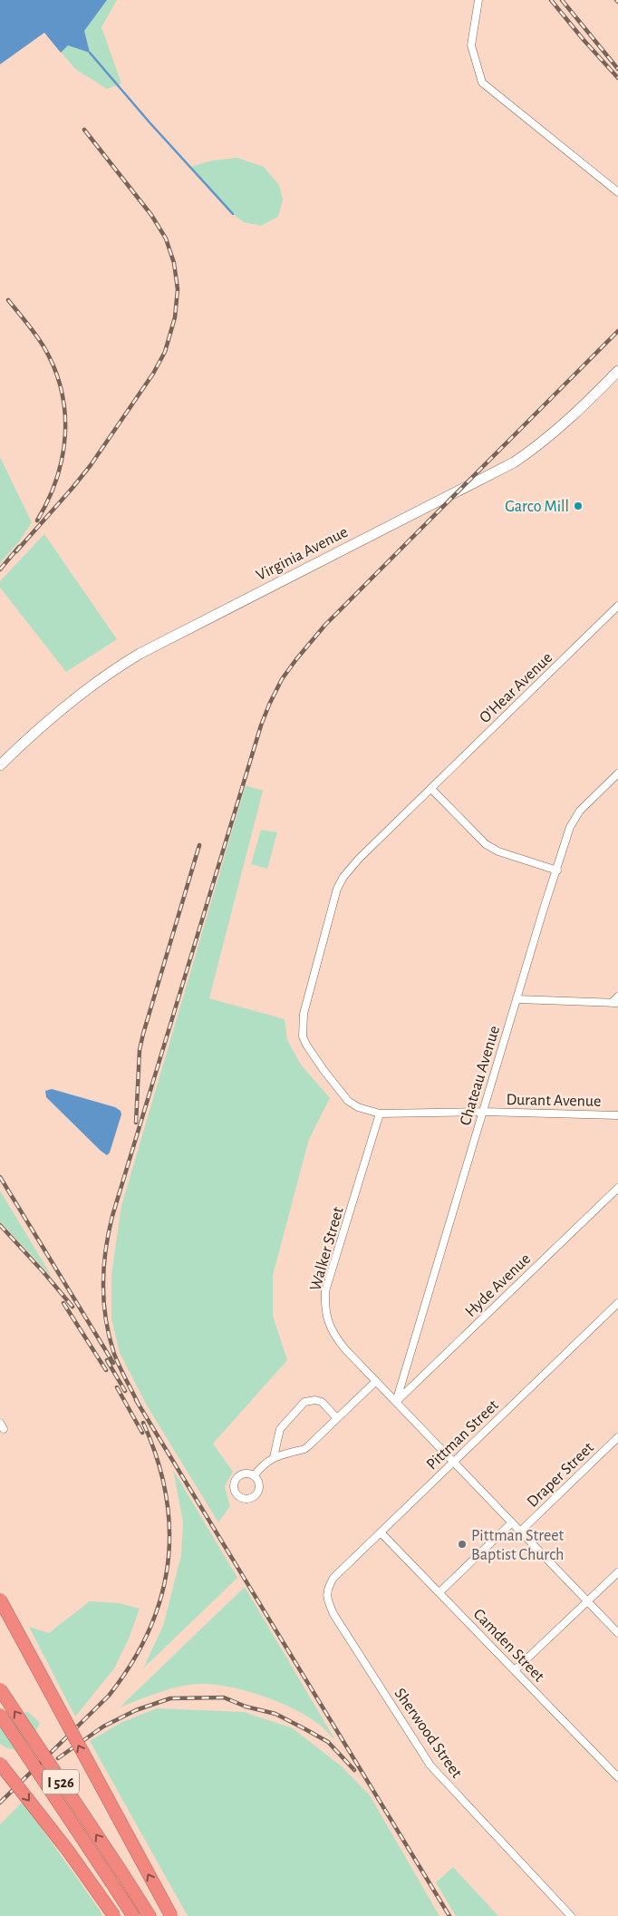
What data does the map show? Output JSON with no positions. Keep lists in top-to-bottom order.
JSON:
{
  "streets": {
    "highway": ["I 526"],
    "main road": ["Virginia Avenue"],
    "street": [
      "O'Hear Avenue",
      "Chateau Avenue",
      "Durant Avenue",
      "Walker Street",
      "Hyde Avenue",
      "Pittman Street",
      "Draper Street",
      "Camden Street",
      "Sherwood Street"
    ]
  },
  "crossings": [
    ["O'Hear Avenue", "Durant Avenue"],
    ["O'Hear Avenue", "Walker Street"],
    ["Chateau Avenue", "Durant Avenue"],
    ["Chateau Avenue", "Walker Street"],
    ["Chateau Avenue", "Hyde Avenue"],
    ["Durant Avenue", "Walker Street"],
    ["Walker Street", "Hyde Avenue"],
    ["Walker Street", "Pittman Street"],
    ["Walker Street", "Draper Street"],
    ["Pittman Street", "Camden Street"],
    ["Pittman Street", "Sherwood Street"]
  ],
  "places": ["Garco Mill", "Pittman Street Baptist Church"]
}
